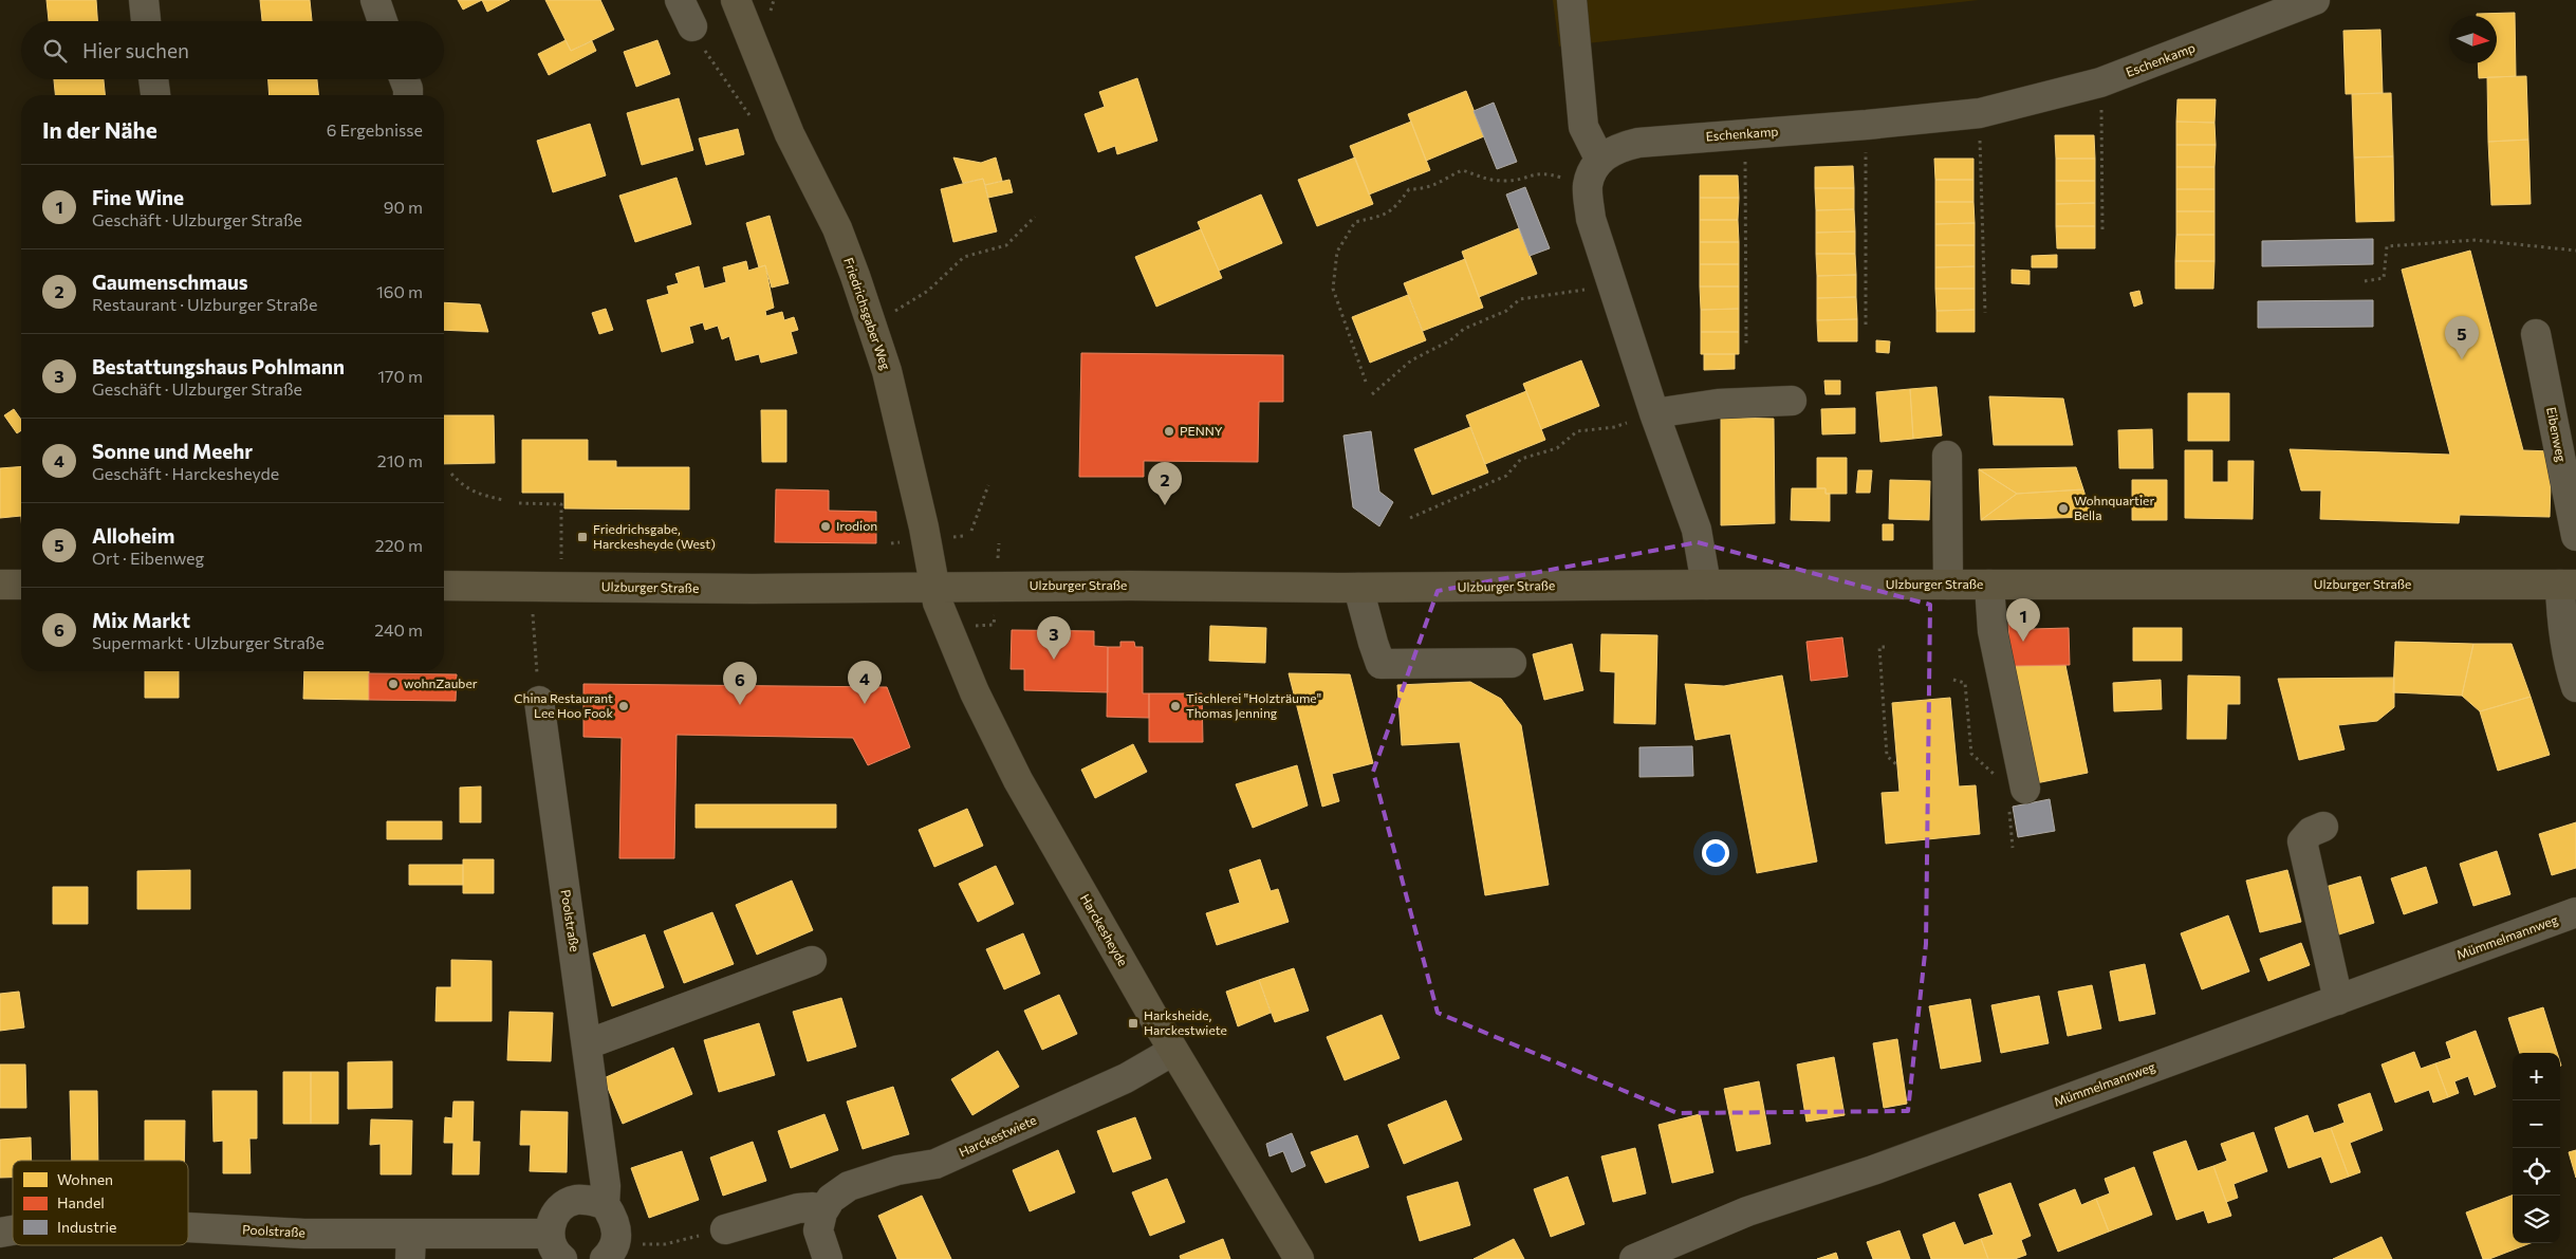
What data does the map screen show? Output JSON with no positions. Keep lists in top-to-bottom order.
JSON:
{
  "streets": {
    "main road": ["Friedrichsgaber Weg", "Ulzburger Straße", "Harckesheyde"],
    "street": [
      "Eschenkamp",
      "Eibenweg",
      "Poolstraße",
      "Mümmelmannweg",
      "Harckestwiete"
    ]
  },
  "crossings": [
    ["Friedrichsgaber Weg", "Ulzburger Straße"],
    ["Friedrichsgaber Weg", "Harckesheyde"],
    ["Ulzburger Straße", "Harckesheyde"],
    ["Harckesheyde", "Harckestwiete"]
  ],
  "places": {
    "other": [
      "PENNY",
      "Wohnquartier Bella",
      "Irodion",
      "wohnZauber",
      "China Restaurant Lee Hoo Fook",
      "Tischlerei \"Holzträume\" Thomas Jenning"
    ],
    "transit": ["Friedrichsgabe, Harckesheyde (West)", "Harksheide, Harckestwiete"]
  },
  "legend": ["Wohnen", "Handel", "Industrie"],
  "north": "right",
  "page": {
    "search": "Hier suchen",
    "heading": ["In der Nähe", "6 Ergebnisse"],
    "list": [
      {
        "mark": "1",
        "name": "Fine Wine",
        "note": "Geschäft · Ulzburger Straße",
        "value": "90 m"
      },
      {
        "mark": "2",
        "name": "Gaumenschmaus",
        "note": "Restaurant · Ulzburger Straße",
        "value": "160 m"
      },
      {
        "mark": "3",
        "name": "Bestattungshaus Pohlmann",
        "note": "Geschäft · Ulzburger Straße",
        "value": "170 m"
      },
      {
        "mark": "4",
        "name": "Sonne und Meehr",
        "note": "Geschäft · Harckesheyde",
        "value": "210 m"
      },
      {
        "mark": "5",
        "name": "Alloheim",
        "note": "Ort · Eibenweg",
        "value": "220 m"
      },
      {
        "mark": "6",
        "name": "Mix Markt",
        "note": "Supermarkt · Ulzburger Straße",
        "value": "240 m"
      }
    ],
    "pins": [
      "5",
      "2",
      "1",
      "3",
      "4",
      "6"
    ],
    "map_buttons": ["+", "−"]
  }
}
